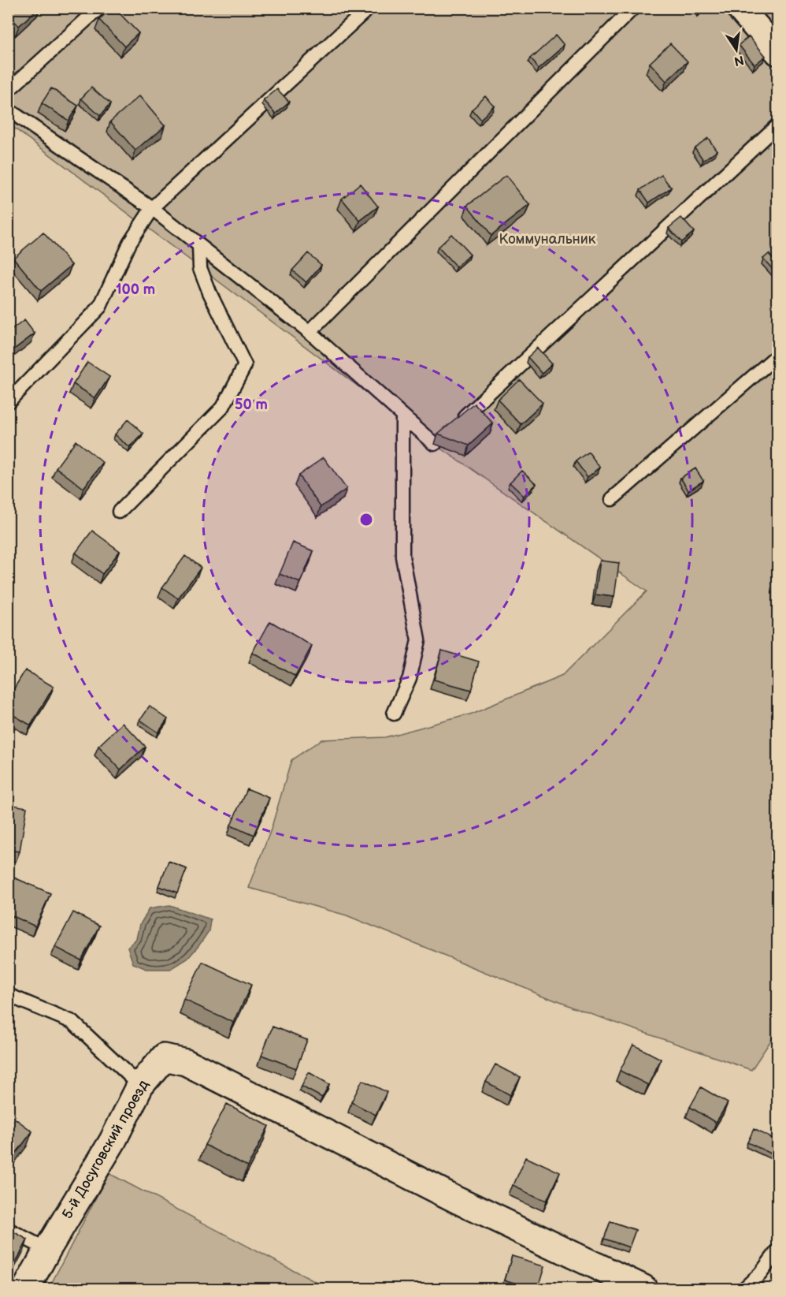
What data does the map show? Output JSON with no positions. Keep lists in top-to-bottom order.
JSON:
{
  "streets": {
    "street": ["5-й Досуговский проезд"]
  },
  "parks": ["Коммунальник"],
  "north": "bottom",
  "rings": ["100 m", "50 m"]
}
